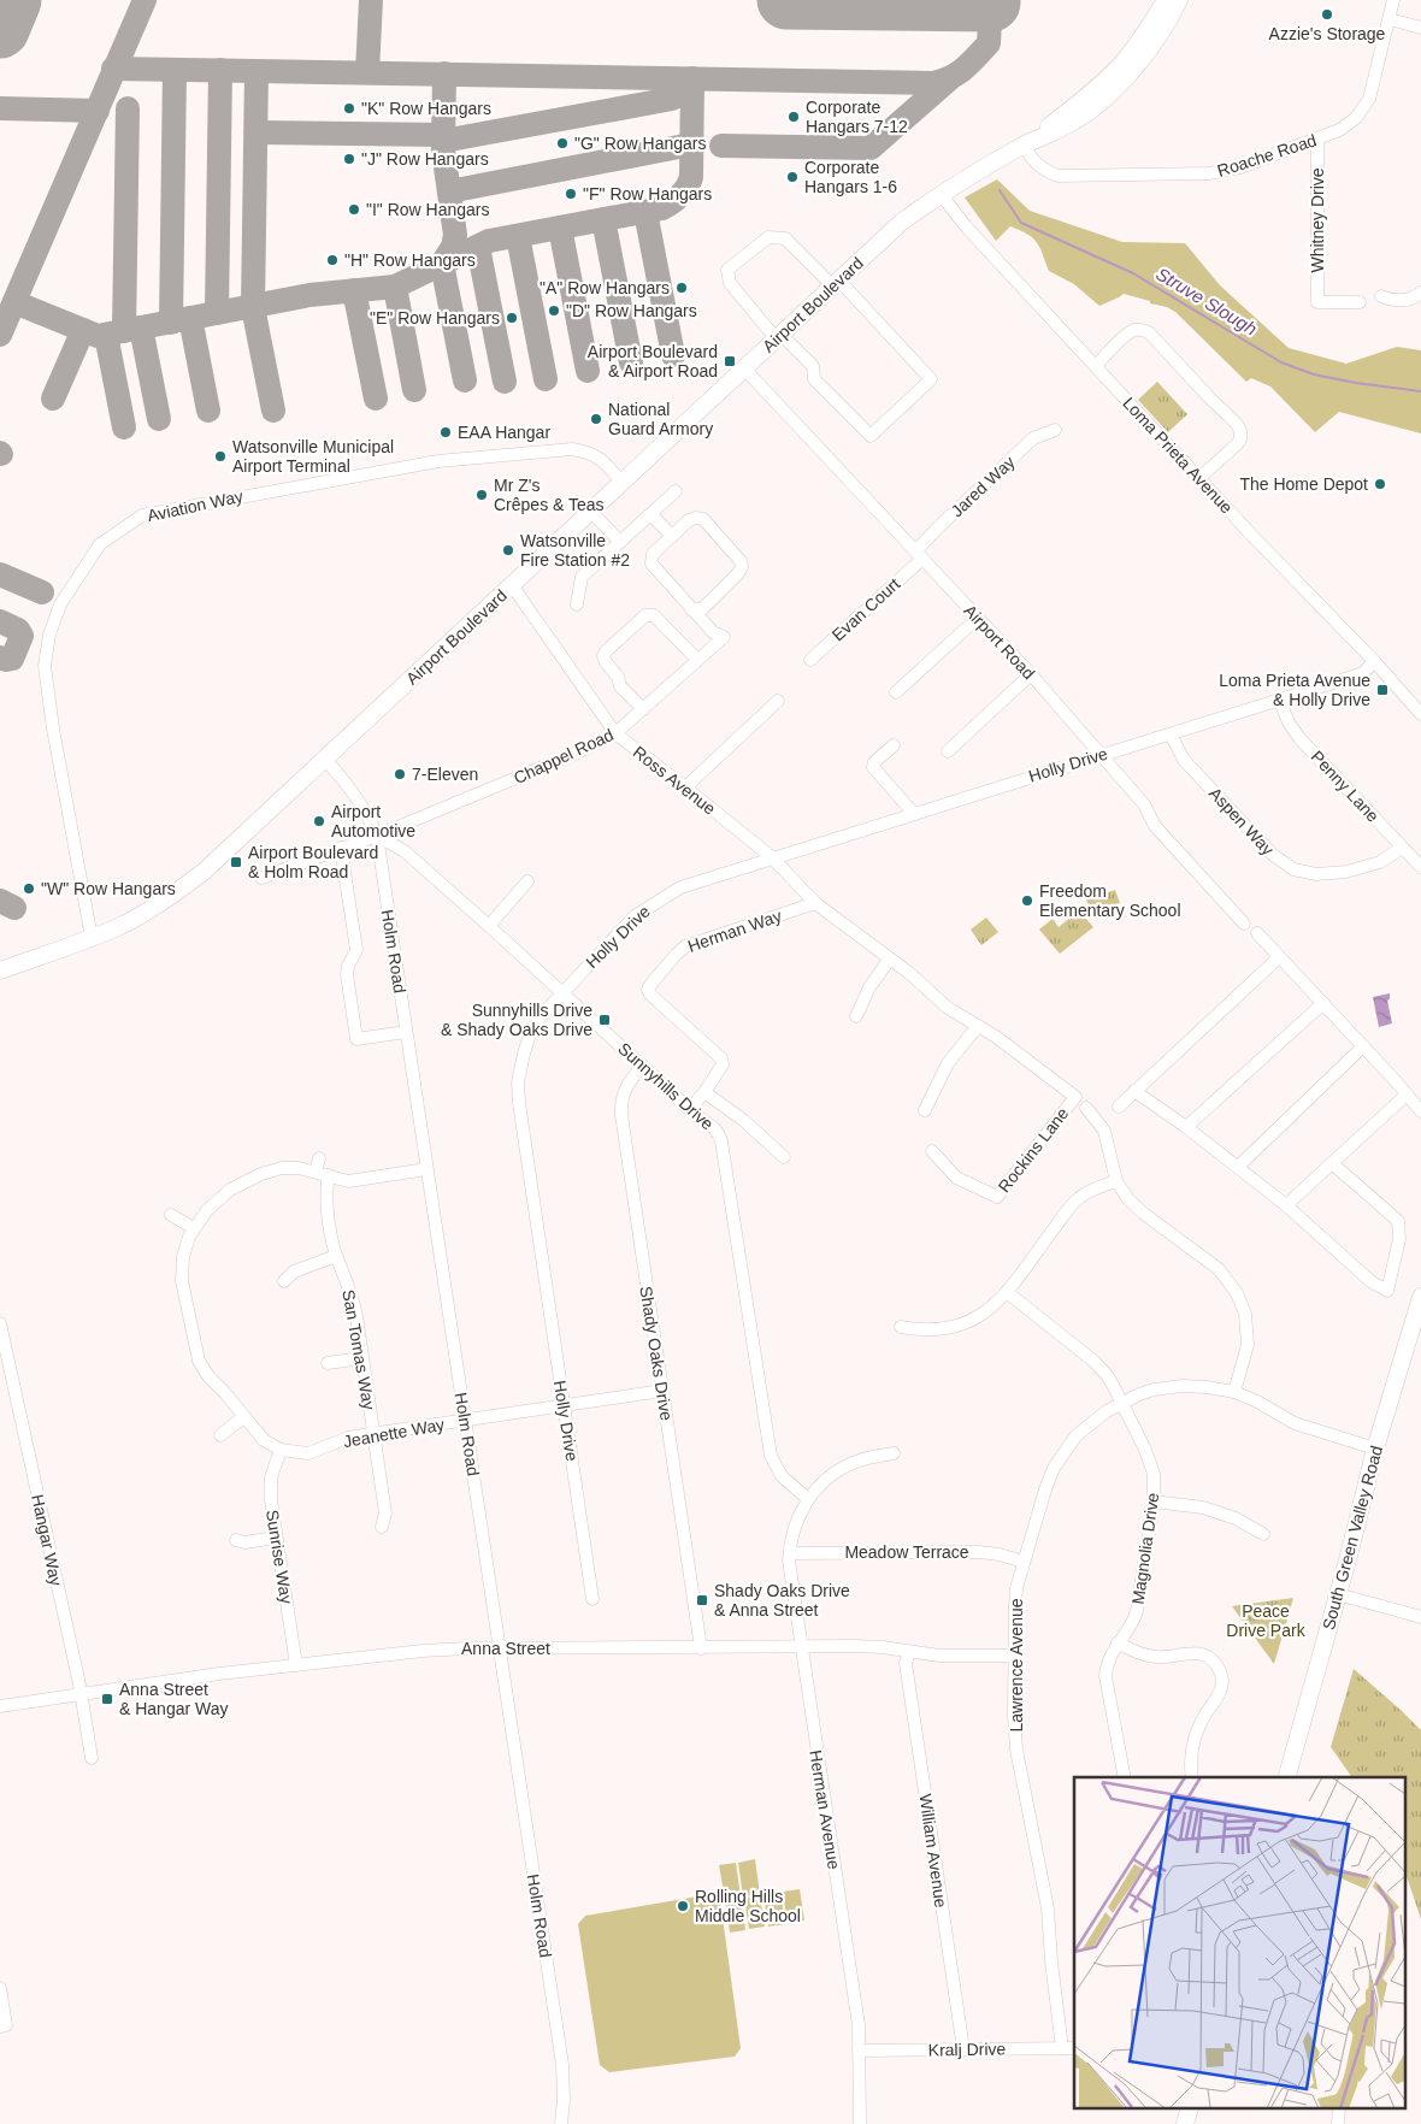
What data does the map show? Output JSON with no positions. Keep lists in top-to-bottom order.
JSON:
{
  "streets": {
    "main road": ["Airport Boulevard", "South Green Valley Road"],
    "street": [
      "Roache Road",
      "Whitney Drive",
      "Loma Prieta Avenue",
      "Jared Way",
      "Aviation Way",
      "Evan Court",
      "Airport Road",
      "Chappel Road",
      "Holly Drive",
      "Ross Avenue",
      "Penny Lane",
      "Aspen Way",
      "Herman Way",
      "Holm Road",
      "Sunnyhills Drive",
      "Rockins Lane",
      "San Tomas Way",
      "Shady Oaks Drive",
      "Jeanette Way",
      "Hangar Way",
      "Magnolia Drive",
      "Meadow Terrace",
      "Sunrise Way",
      "Anna Street",
      "Lawrence Avenue",
      "Herman Avenue",
      "William Avenue",
      "Kralj Drive"
    ]
  },
  "crossings": [
    ["Roache Road", "Whitney Drive"],
    ["Roache Road", "Airport Boulevard"],
    ["Airport Boulevard", "Loma Prieta Avenue"],
    ["Airport Boulevard", "Aviation Way"],
    ["Airport Boulevard", "Airport Road"],
    ["Airport Boulevard", "Ross Avenue"],
    ["Airport Boulevard", "Holm Road"],
    ["Loma Prieta Avenue", "Holly Drive"],
    ["Jared Way", "Evan Court"],
    ["Jared Way", "Airport Road"],
    ["Evan Court", "Airport Road"],
    ["Airport Road", "Holly Drive"],
    ["Chappel Road", "Ross Avenue"],
    ["Chappel Road", "Holm Road"],
    ["Chappel Road", "Sunnyhills Drive"],
    ["Holly Drive", "Ross Avenue"],
    ["Holly Drive", "Penny Lane"],
    ["Holly Drive", "Aspen Way"],
    ["Holly Drive", "Sunnyhills Drive"],
    ["Holly Drive", "Jeanette Way"],
    ["Ross Avenue", "Herman Way"],
    ["Penny Lane", "Aspen Way"],
    ["Herman Way", "Sunnyhills Drive"],
    ["Holm Road", "Sunnyhills Drive"],
    ["Holm Road", "Jeanette Way"],
    ["Holm Road", "Anna Street"],
    ["Sunnyhills Drive", "Shady Oaks Drive"],
    ["Sunnyhills Drive", "Herman Avenue"],
    ["San Tomas Way", "Jeanette Way"],
    ["Shady Oaks Drive", "Jeanette Way"],
    ["Shady Oaks Drive", "Anna Street"],
    ["Jeanette Way", "Sunrise Way"],
    ["South Green Valley Road", "Lawrence Avenue"],
    ["Hangar Way", "Anna Street"],
    ["Magnolia Drive", "Lawrence Avenue"],
    ["Meadow Terrace", "Lawrence Avenue"],
    ["Meadow Terrace", "Herman Avenue"],
    ["Sunrise Way", "Anna Street"],
    ["Anna Street", "Lawrence Avenue"],
    ["Anna Street", "Herman Avenue"],
    ["Anna Street", "William Avenue"],
    ["Lawrence Avenue", "Kralj Drive"],
    ["Herman Avenue", "Kralj Drive"],
    ["William Avenue", "Kralj Drive"]
  ],
  "water": ["Struve Slough"],
  "parks": ["Peace Drive Park"],
  "places": {
    "other": [
      "Azzie's Storage",
      "\"K\" Row Hangars",
      "Corporate Hangars 7-12",
      "\"G\" Row Hangars",
      "\"J\" Row Hangars",
      "Corporate Hangars 1-6",
      "\"F\" Row Hangars",
      "\"I\" Row Hangars",
      "\"H\" Row Hangars",
      "\"A\" Row Hangars",
      "\"D\" Row Hangars",
      "\"E\" Row Hangars",
      "National Guard Armory",
      "EAA Hangar",
      "Watsonville Municipal Airport Terminal",
      "The Home Depot",
      "Mr Z's Crêpes & Teas",
      "Watsonville Fire Station #2",
      "7-Eleven",
      "Airport Automotive",
      "\"W\" Row Hangars",
      "Freedom Elementary School",
      "Rolling Hills Middle School"
    ],
    "transit": [
      "Airport Boulevard & Airport Road",
      "Loma Prieta Avenue & Holly Drive",
      "Airport Boulevard & Holm Road",
      "Sunnyhills Drive & Shady Oaks Drive",
      "Shady Oaks Drive & Anna Street",
      "Anna Street & Hangar Way"
    ]
  }
}
